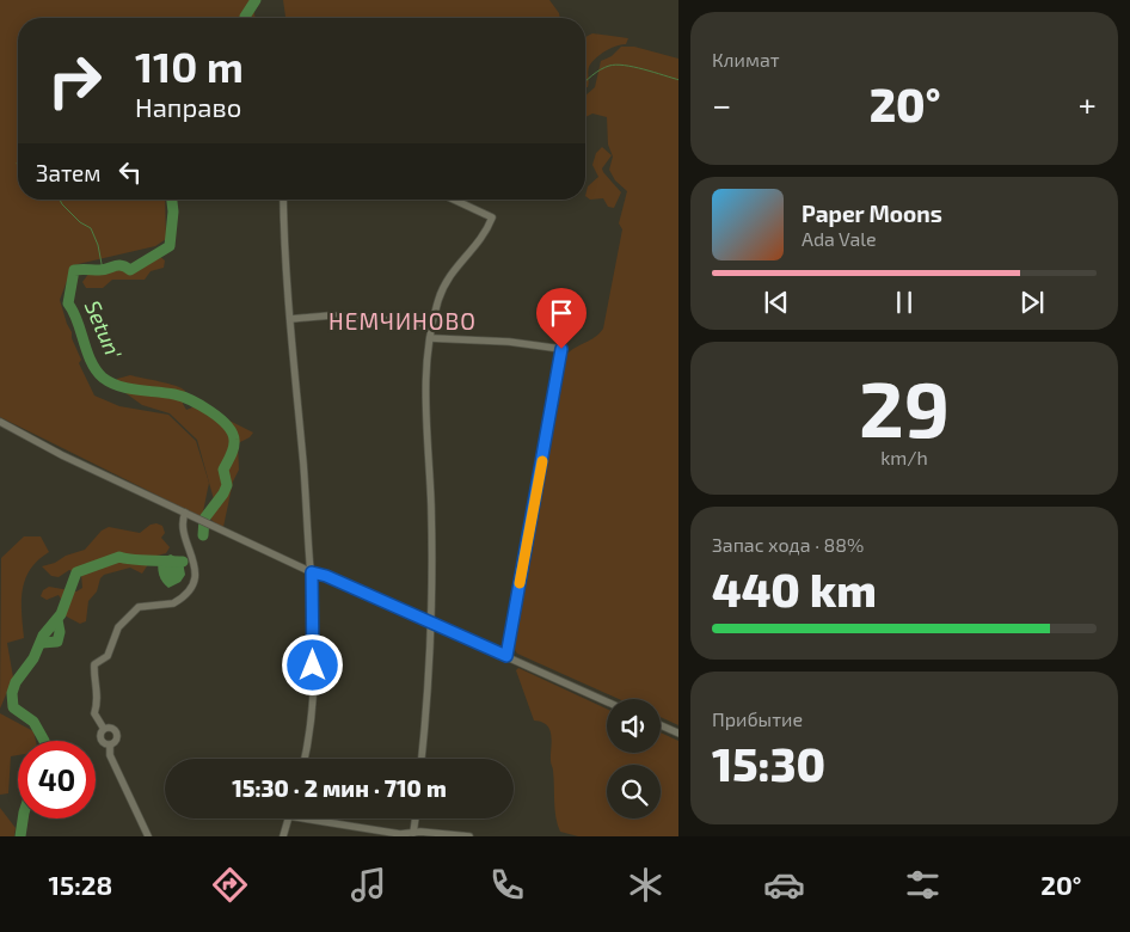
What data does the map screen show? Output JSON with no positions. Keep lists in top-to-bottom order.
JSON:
{
  "districts": ["НЕМЧИНОВО"],
  "water": ["Setun'"],
  "page": {
    "tile": [
      "Климат",
      ["29", "km/h"],
      ["Запас хода · 88%", "440 km"],
      ["Прибытие", "15:30"]
    ],
    "turn": ["110 m", "Направо"],
    "heat": ["−", "20°", "+"],
    "then": "Затем",
    "song": ["Paper Moons", "Ada Vale"],
    "limit": "40",
    "trip": "15:30 · 2 мин · 710 m",
    "tabs": ["15:28", "20°"]
  }
}
